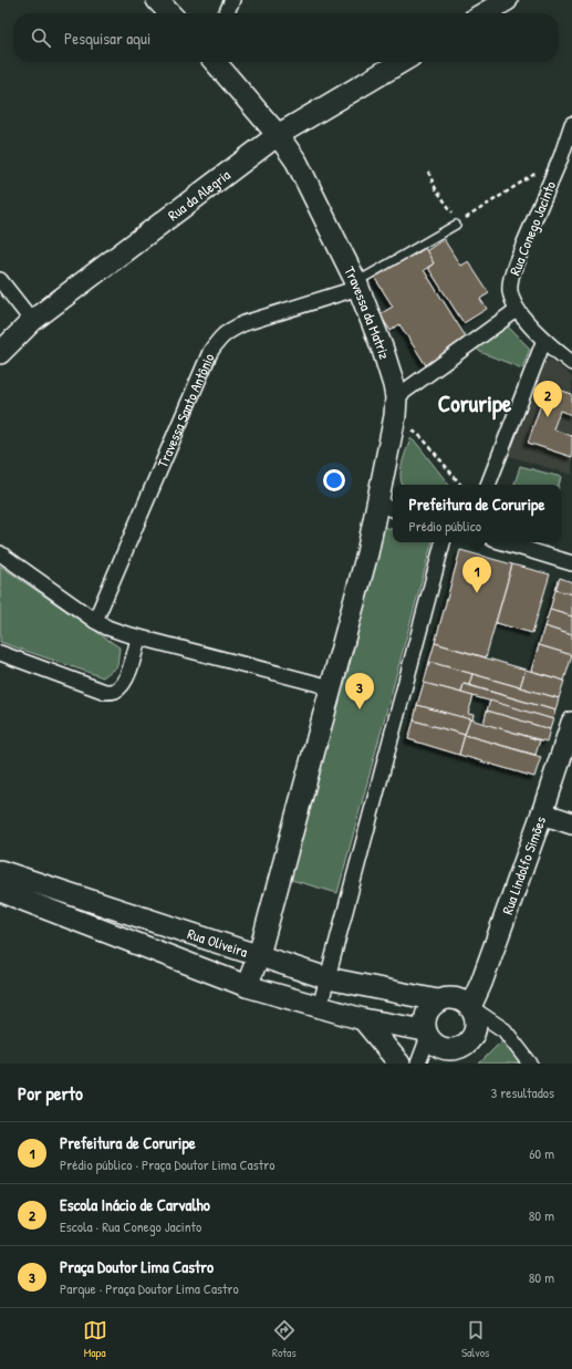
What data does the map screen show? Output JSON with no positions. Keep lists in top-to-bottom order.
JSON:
{
  "streets": {
    "street": [
      "Rua da Alegria",
      "Rua Conego Jacinto",
      "Travessa da Matriz",
      "Travessa Santo Antônio",
      "Rua Lindolfo Simões",
      "Rua Oliveira"
    ]
  },
  "crossings": [
    ["Rua da Alegria", "Travessa da Matriz"],
    ["Travessa da Matriz", "Travessa Santo Antônio"],
    ["Travessa da Matriz", "Rua Oliveira"],
    ["Rua Lindolfo Simões", "Rua Oliveira"]
  ],
  "districts": ["Coruripe"],
  "page": {
    "search": "Pesquisar aqui",
    "pins": ["2", "1", "3"],
    "popup": ["Prefeitura de Coruripe", "Prédio público"],
    "heading": ["Por perto", "3 resultados"],
    "list": [
      {
        "mark": "1",
        "name": "Prefeitura de Coruripe",
        "note": "Prédio público · Praça Doutor Lima Castro",
        "value": "60 m"
      },
      {
        "mark": "2",
        "name": "Escola Inácio de Carvalho",
        "note": "Escola · Rua Conego Jacinto",
        "value": "80 m"
      },
      {
        "mark": "3",
        "name": "Praça Doutor Lima Castro",
        "note": "Parque · Praça Doutor Lima Castro",
        "value": "80 m"
      }
    ],
    "nav": ["Mapa", "Rotas", "Salvos"]
  }
}
